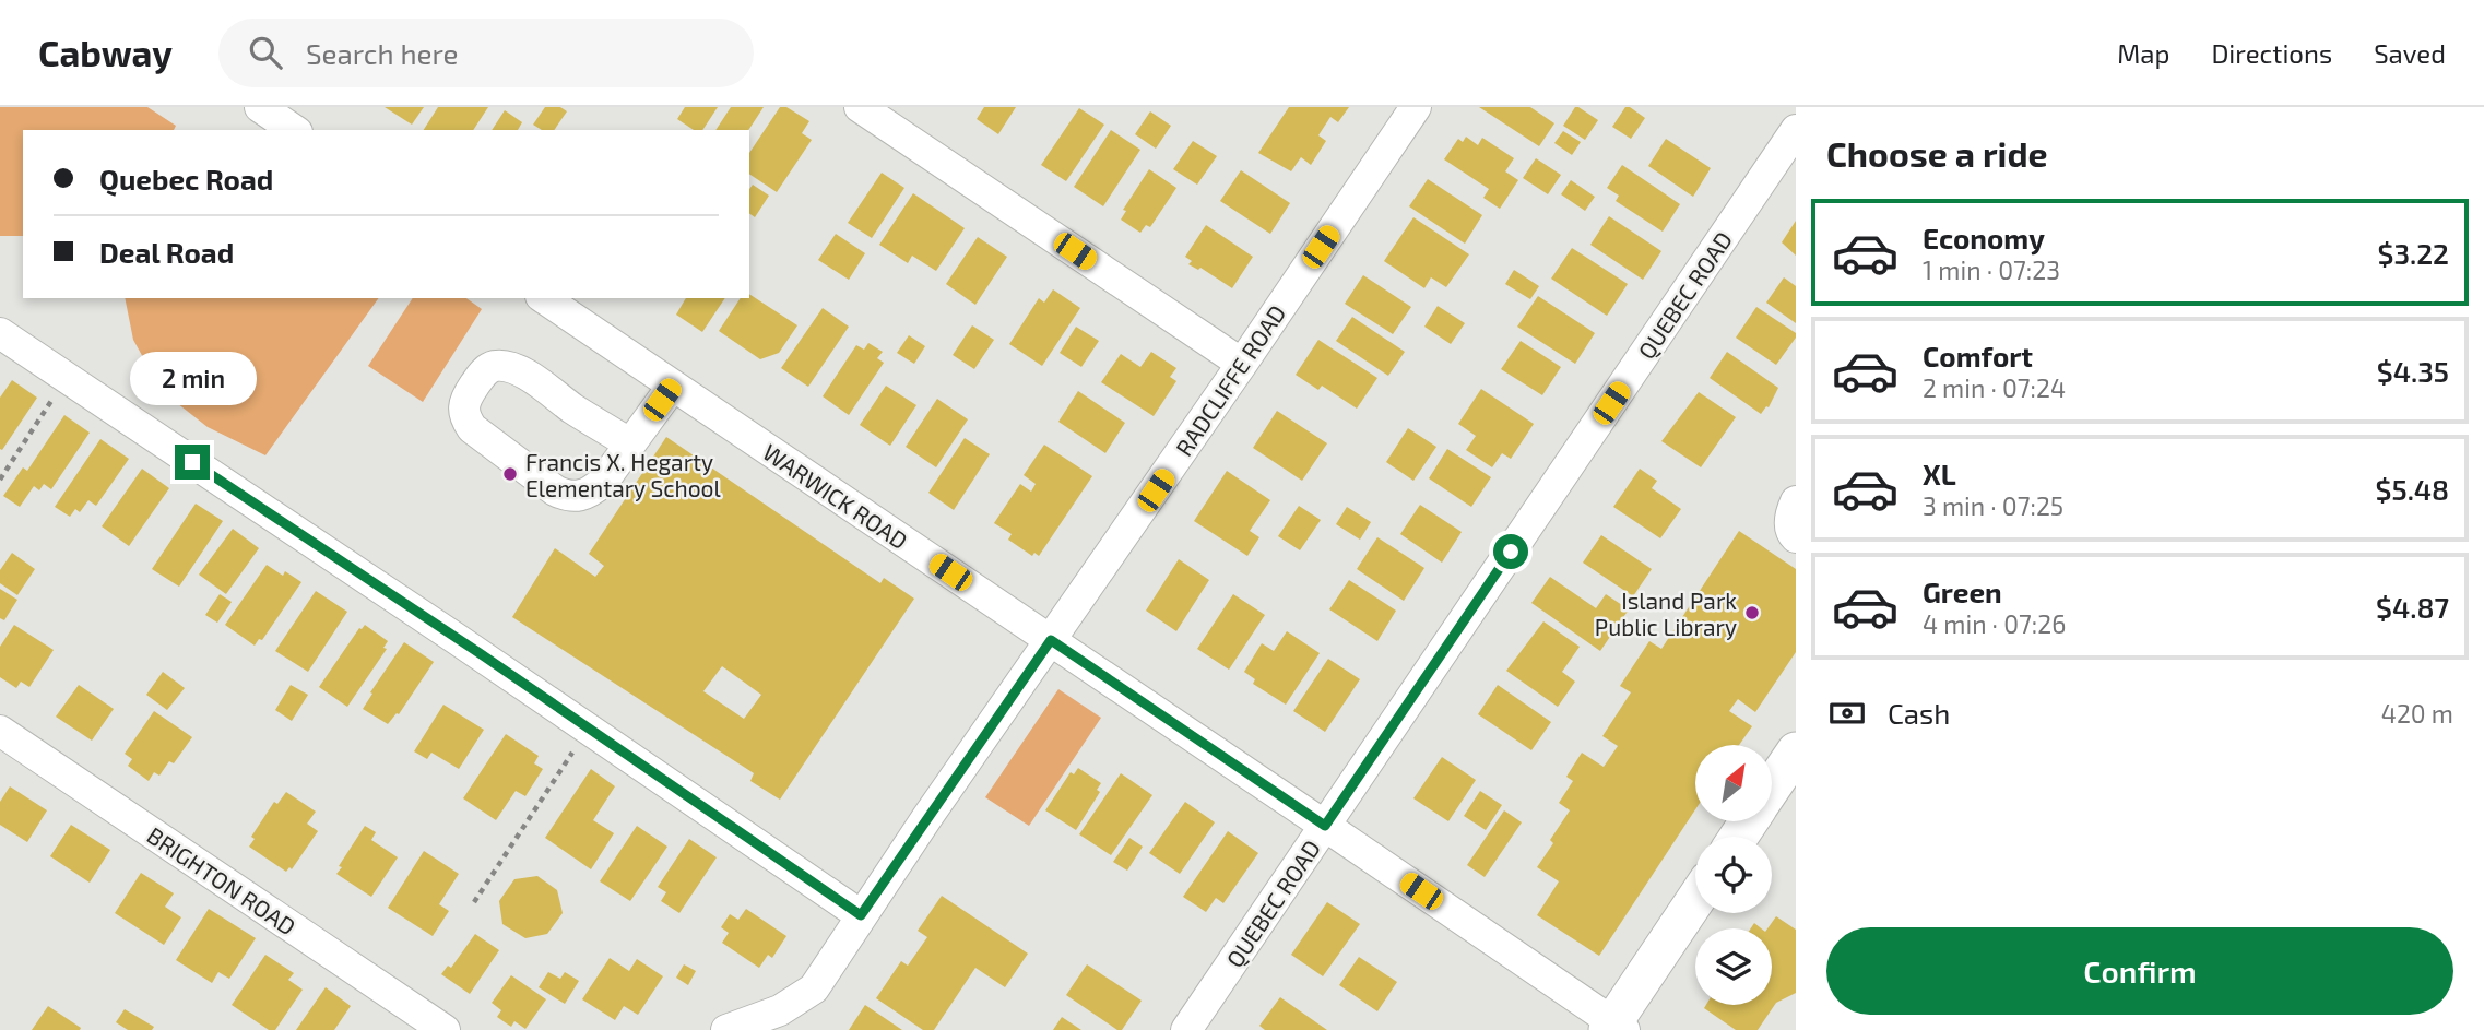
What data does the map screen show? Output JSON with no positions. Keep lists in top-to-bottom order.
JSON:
{
  "streets": {
    "street": [
      "QUEBEC ROAD",
      "RADCLIFFE ROAD",
      "WARWICK ROAD",
      "BRIGHTON ROAD"
    ]
  },
  "crossings": [
    ["QUEBEC ROAD", "WARWICK ROAD"],
    ["RADCLIFFE ROAD", "WARWICK ROAD"]
  ],
  "places": ["Francis X. Hegarty Elementary School", "Island Park Public Library"],
  "north": "top right",
  "page": {
    "header": "Cabway",
    "search": "Search here",
    "nav": ["Map", "Directions", "Saved"],
    "heading": "Choose a ride",
    "banner": ["Quebec Road", "Deal Road"],
    "list": [
      {
        "name": "Economy",
        "note": "1 min · 07:23",
        "value": "$3.22"
      },
      {
        "name": "Comfort",
        "note": "2 min · 07:24",
        "value": "$4.35"
      },
      {
        "name": "XL",
        "note": "3 min · 07:25",
        "value": "$5.48"
      },
      {
        "name": "Green",
        "note": "4 min · 07:26",
        "value": "$4.87"
      }
    ],
    "bubble": "2 min",
    "pay": ["Cash", "420 m"],
    "buttons": "Confirm"
  }
}
